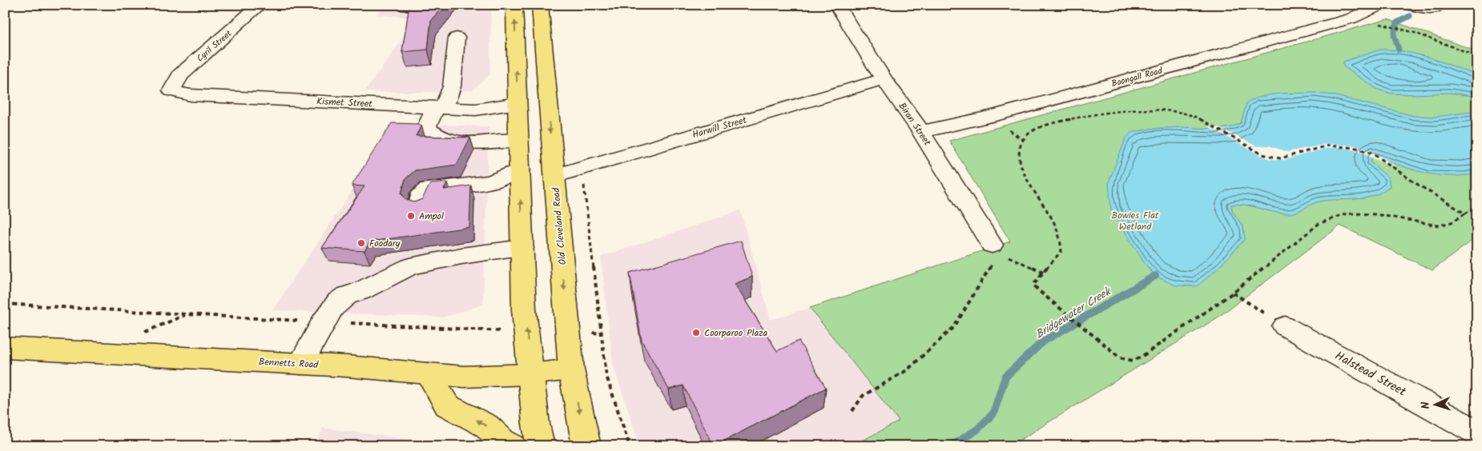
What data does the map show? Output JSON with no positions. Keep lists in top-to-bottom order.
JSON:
{
  "streets": {
    "main road": ["Old Cleveland Road", "Bennetts Road"],
    "street": [
      "Cyril Street",
      "Boongall Road",
      "Kismet Street",
      "Biran Street",
      "Harwill Street",
      "Halstead Street"
    ]
  },
  "crossings": [
    ["Cyril Street", "Kismet Street"],
    ["Boongall Road", "Biran Street"],
    ["Biran Street", "Harwill Street"],
    ["Harwill Street", "Old Cleveland Road"],
    ["Old Cleveland Road", "Bennetts Road"]
  ],
  "water": ["Bridgewater Creek"],
  "parks": ["Bowies Flat Wetland"],
  "places": ["Ampol", "Foodary", "Coorparoo Plaza"],
  "north": "left"
}
